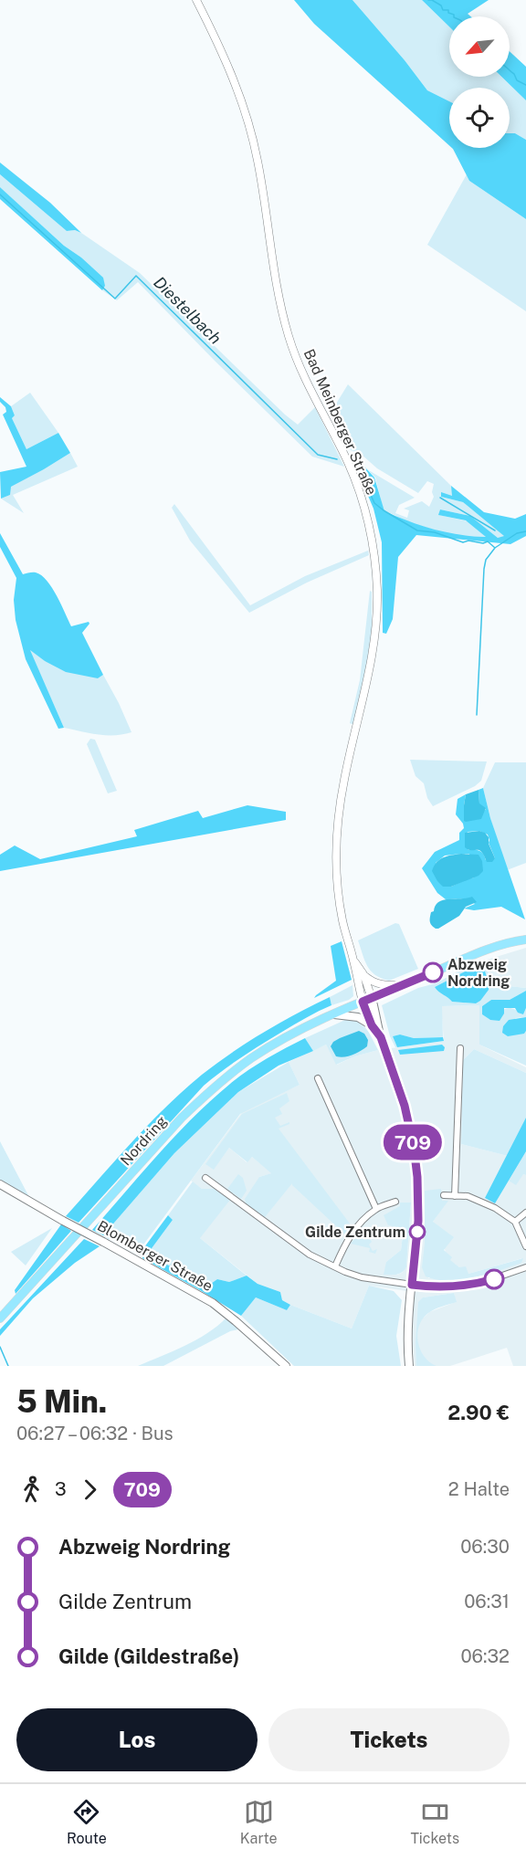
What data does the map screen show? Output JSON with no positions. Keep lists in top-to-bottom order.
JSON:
{
  "streets": {
    "main road": ["Bad Meinberger Straße", "Nordring", "Blomberger Straße"]
  },
  "crossings": [
    ["Bad Meinberger Straße", "Nordring"]
  ],
  "water": ["Diestelbach"],
  "places": ["Abzweig Nordring", "Gilde Zentrum"],
  "lines": ["bus line 709"],
  "north": "bottom left",
  "page": {
    "on_map": "709",
    "heading": ["5 Min.", "06:27 – 06:32 · Bus", "2.90 €"],
    "legs": ["3", "709", "2 Halte"],
    "list": [
      {
        "name": "Abzweig Nordring",
        "value": "06:30"
      },
      {
        "name": "Gilde Zentrum",
        "value": "06:31"
      },
      {
        "name": "Gilde (Gildestraße)",
        "value": "06:32"
      }
    ],
    "buttons": ["Los", "Tickets"],
    "tabs": ["Route", "Karte", "Tickets"]
  }
}
